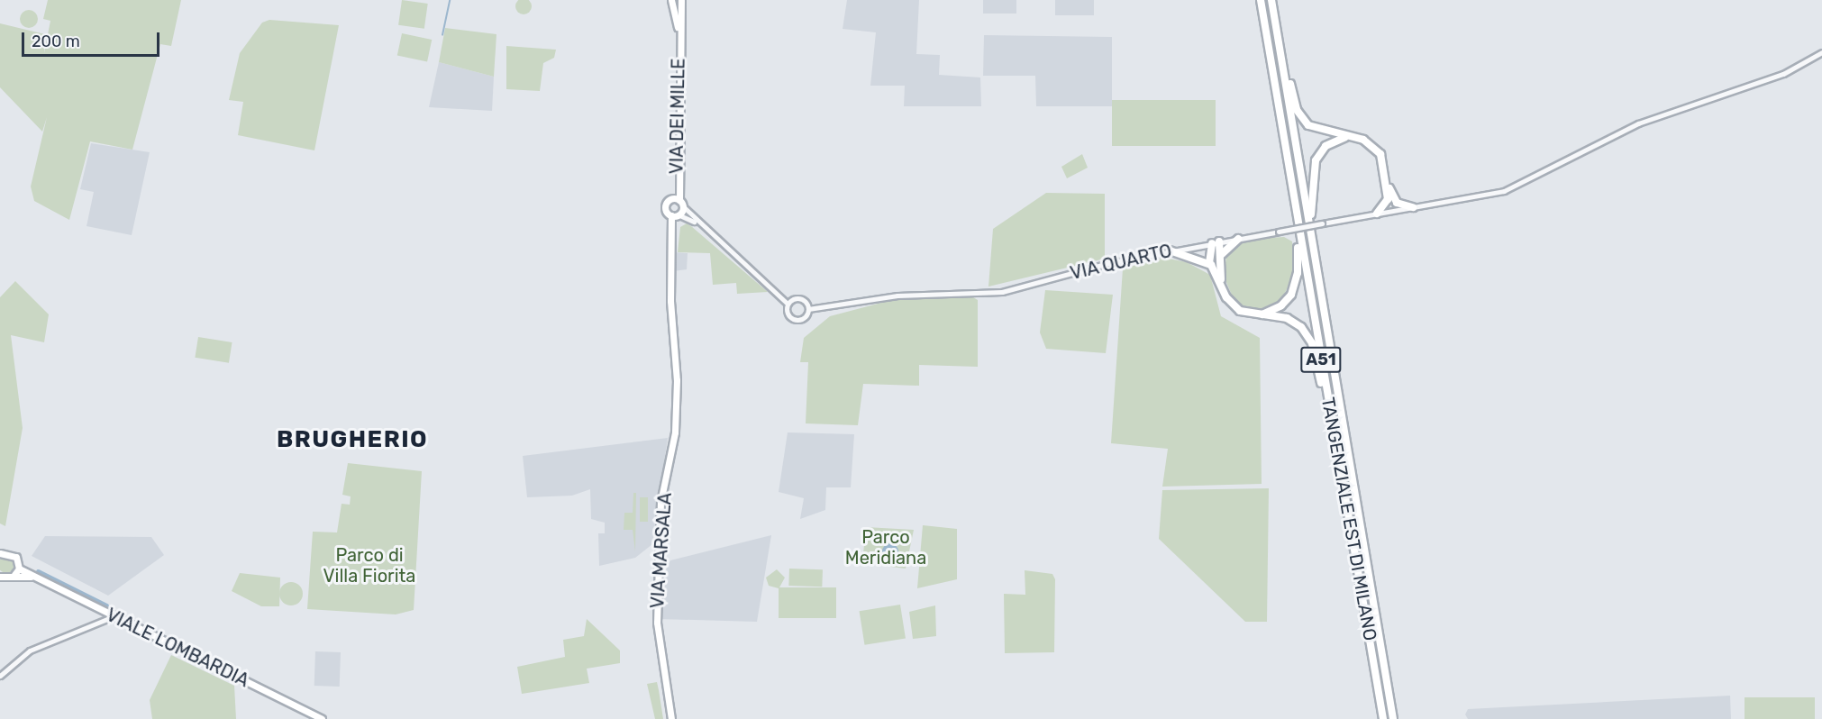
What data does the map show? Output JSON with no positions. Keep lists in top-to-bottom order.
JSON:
{
  "streets": {
    "highway": ["A51", "TANGENZIALE EST DI MILANO"],
    "main road": ["VIA DEI MILLE", "VIA MARSALA", "VIALE LOMBARDIA"],
    "street": ["VIA QUARTO"]
  },
  "districts": ["BRUGHERIO"],
  "parks": ["Parco Meridiana", "Parco di Villa Fiorita"],
  "scale_bar": "200 m"
}
